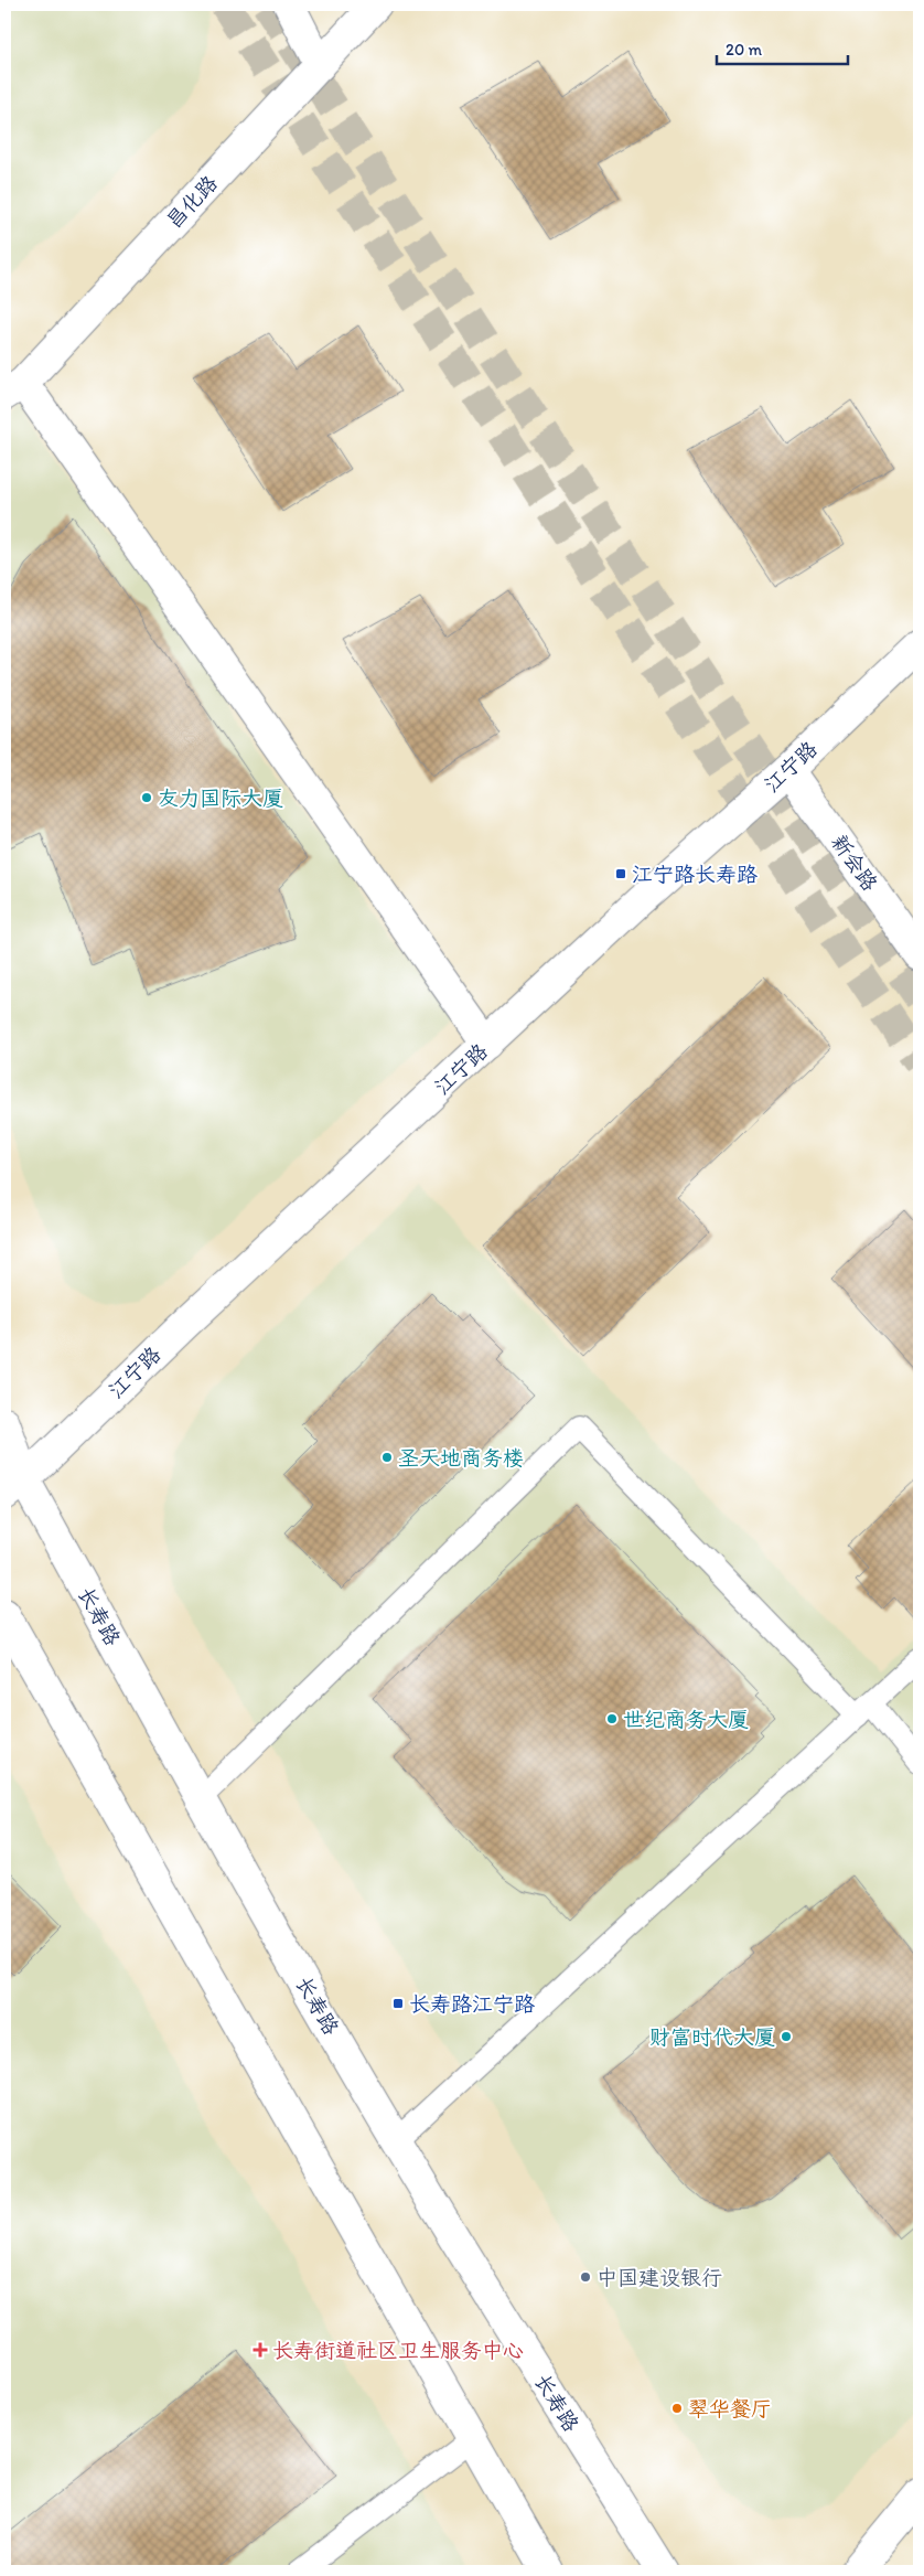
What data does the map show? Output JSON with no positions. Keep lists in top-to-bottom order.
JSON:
{
  "streets": {
    "main road": [
      "昌化路",
      "江宁路",
      "新会路",
      "长寿路"
    ]
  },
  "crossings": [
    ["江宁路", "新会路"],
    ["江宁路", "长寿路"]
  ],
  "places": {
    "other": [
      "友力国际大厦",
      "圣天地商务楼",
      "世纪商务大厦",
      "财富时代大厦",
      "中国建设银行",
      "翠华餐厅"
    ],
    "transit": ["江宁路长寿路", "长寿路江宁路"],
    "health": ["长寿街道社区卫生服务中心"]
  },
  "scale_bar": "20 m"
}
